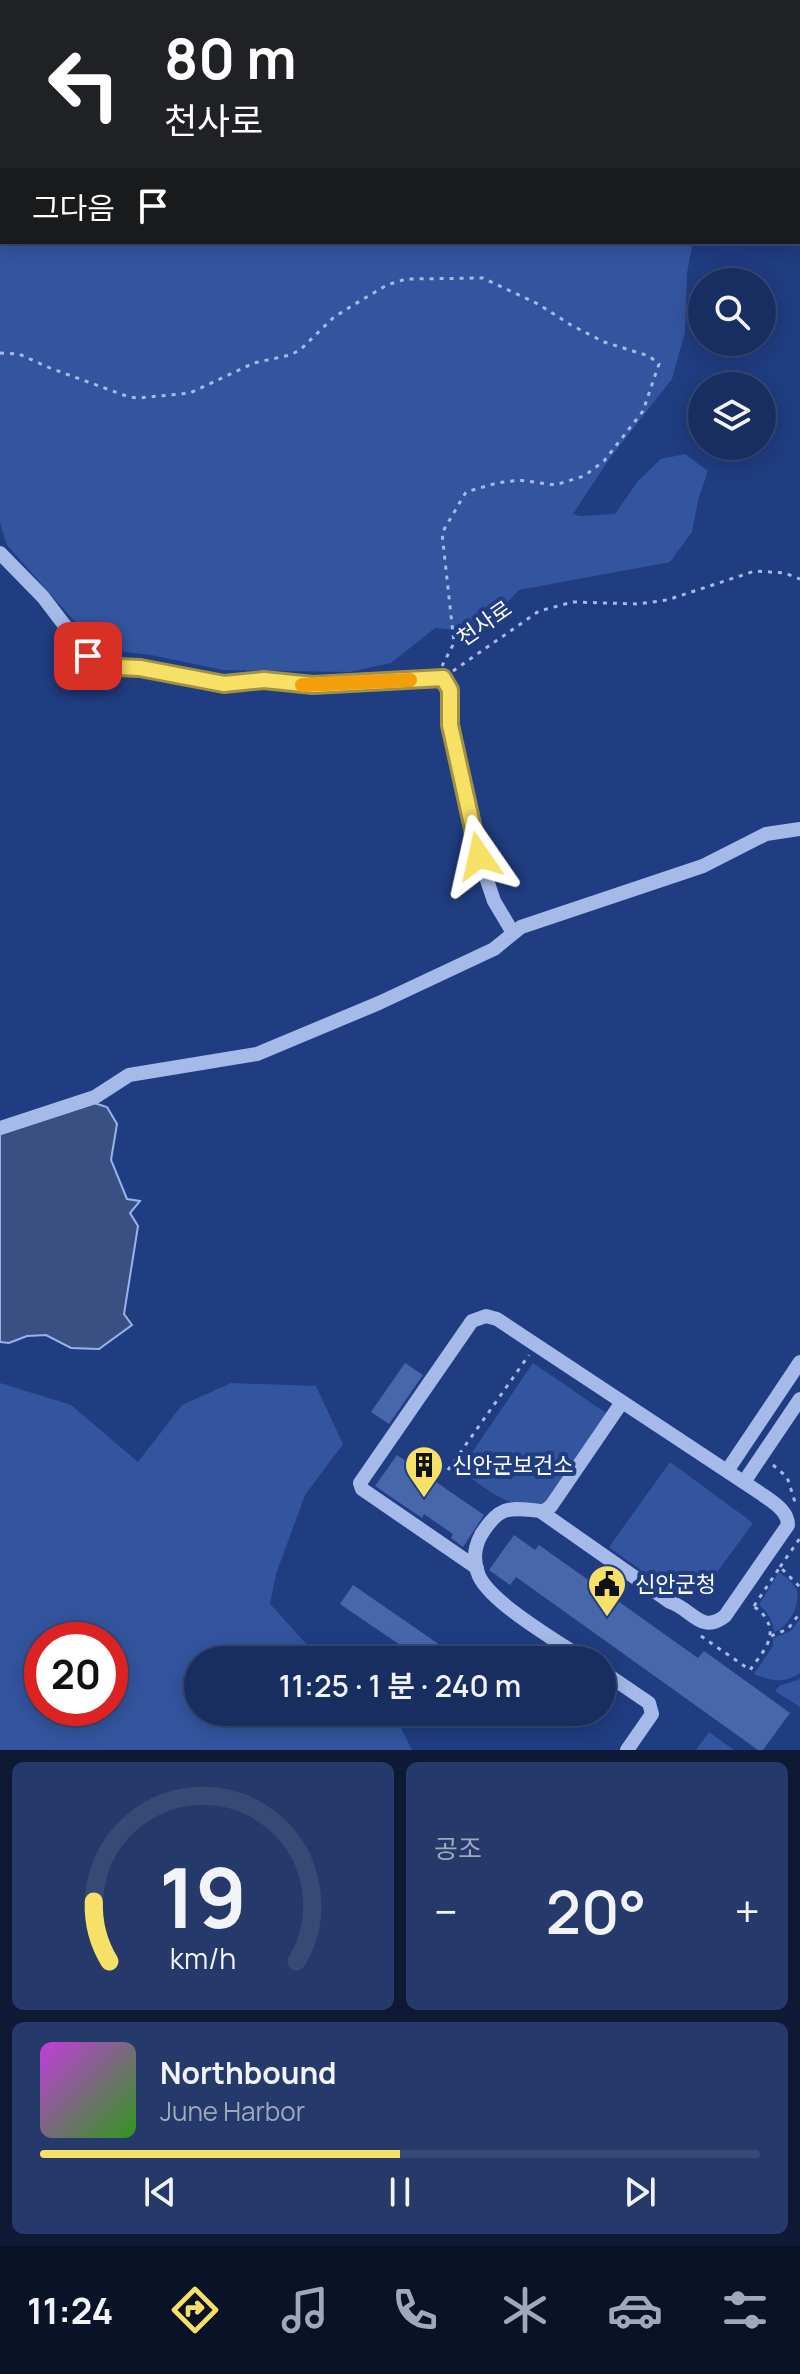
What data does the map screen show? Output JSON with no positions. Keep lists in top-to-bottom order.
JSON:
{
  "streets": {
    "path": ["천사로"]
  },
  "places": {
    "building": ["신안군보건소"],
    "public building": ["신안군청"]
  },
  "page": {
    "turn": ["80 m", "천사로"],
    "then": "그다음",
    "limit": "20",
    "trip": "11:25 · 1 분 · 240 m",
    "tile": "공조",
    "heat": ["−", "20°", "+"],
    "song": ["Northbound", "June Harbor"],
    "tabs": "11:24",
    "gauge": ["19", "km/h"]
  }
}
